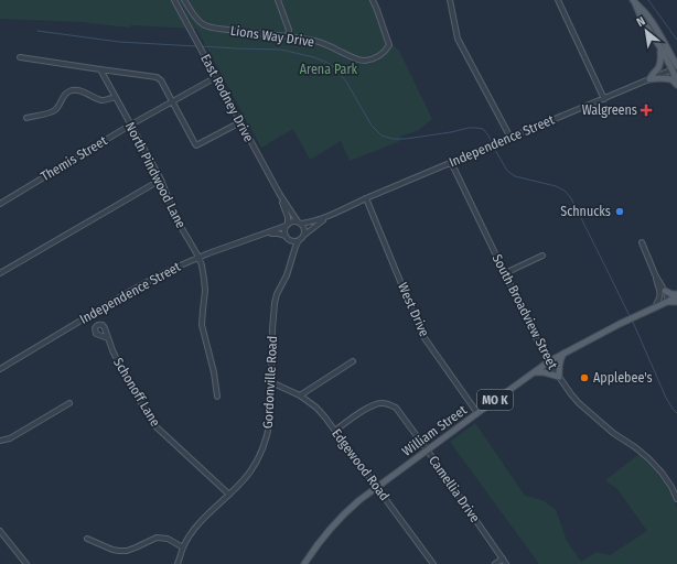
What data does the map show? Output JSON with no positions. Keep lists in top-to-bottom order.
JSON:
{
  "streets": {
    "main road": ["MO K", "William Street"],
    "street": [
      "Lions Way Drive",
      "East Rodney Drive",
      "Independence Street",
      "Themis Street",
      "North Pindwood Lane",
      "West Drive",
      "South Broadview Street",
      "Gordonville Road",
      "Schonoff Lane",
      "Edgewood Road",
      "Camellia Drive"
    ]
  },
  "crossings": [
    ["East Rodney Drive", "Independence Street"],
    ["East Rodney Drive", "Themis Street"],
    ["East Rodney Drive", "Gordonville Road"],
    ["Independence Street", "North Pindwood Lane"],
    ["Independence Street", "West Drive"],
    ["Independence Street", "South Broadview Street"],
    ["Independence Street", "Gordonville Road"],
    ["Themis Street", "North Pindwood Lane"],
    ["West Drive", "William Street"],
    ["South Broadview Street", "William Street"],
    ["Gordonville Road", "Schonoff Lane"],
    ["Gordonville Road", "Edgewood Road"],
    ["William Street", "Edgewood Road"],
    ["William Street", "Camellia Drive"],
    ["Edgewood Road", "Camellia Drive"]
  ],
  "parks": ["Arena Park"],
  "places": {
    "health": ["Walgreens"],
    "other": ["Schnucks", "Applebee's"]
  },
  "north": "top left"
}
